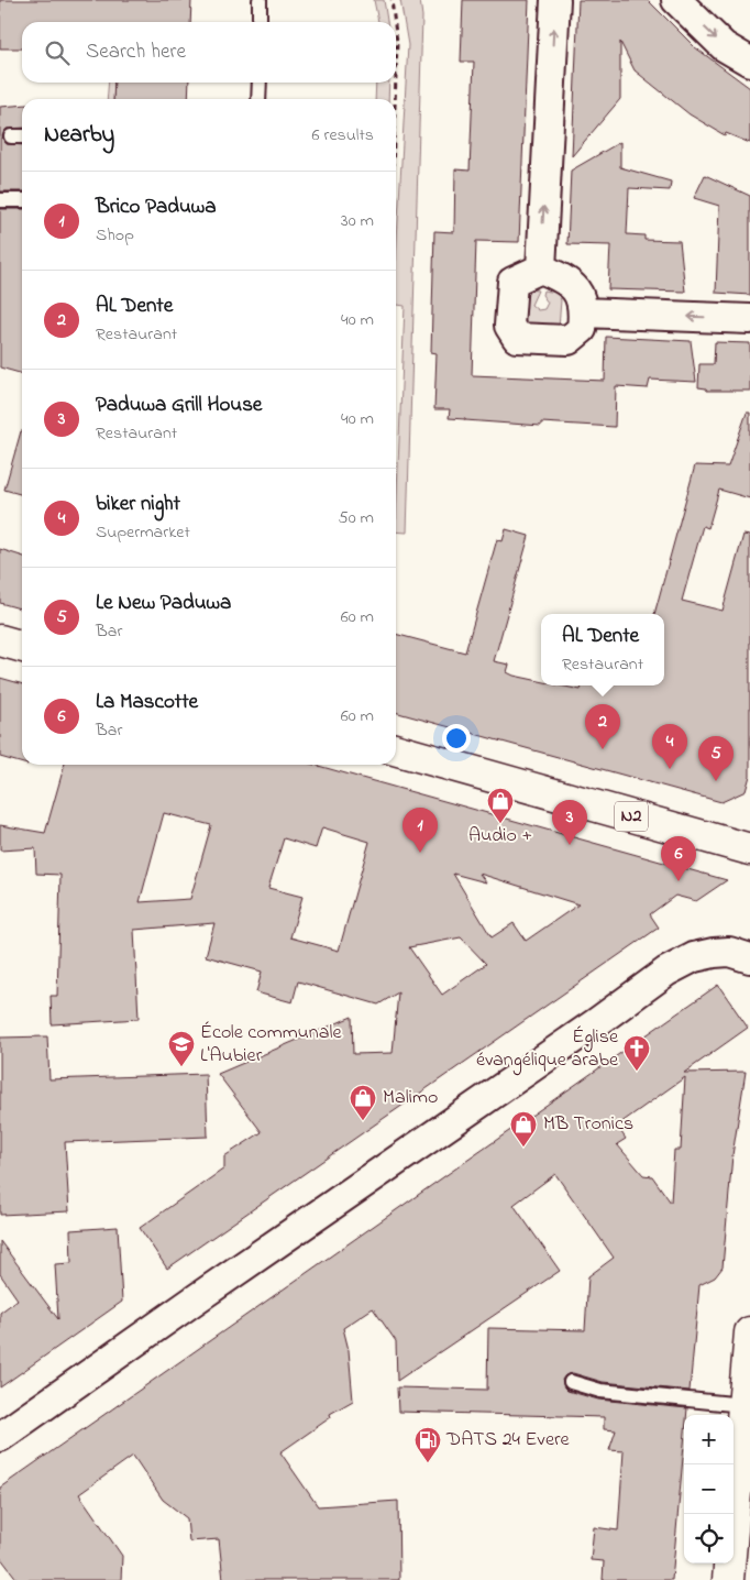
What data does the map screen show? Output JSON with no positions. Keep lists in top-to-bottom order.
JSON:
{
  "streets": {
    "main road": ["N2"]
  },
  "places": {
    "shop": ["Audio +", "Malimo", "MB Tronics"],
    "school or university": ["École communale L'Aubier"],
    "church": ["Église évangélique arabe"],
    "fuel station": ["DATS 24 Evere"]
  },
  "page": {
    "search": "Search here",
    "heading": ["Nearby", "6 results"],
    "list": [
      {
        "mark": "1",
        "name": "Brico Paduwa",
        "note": "Shop",
        "value": "30 m"
      },
      {
        "mark": "2",
        "name": "AL Dente",
        "note": "Restaurant",
        "value": "40 m"
      },
      {
        "mark": "3",
        "name": "Paduwa Grill House",
        "note": "Restaurant",
        "value": "40 m"
      },
      {
        "mark": "4",
        "name": "biker night",
        "note": "Supermarket",
        "value": "50 m"
      },
      {
        "mark": "5",
        "name": "Le New Paduwa",
        "note": "Bar",
        "value": "60 m"
      },
      {
        "mark": "6",
        "name": "La Mascotte",
        "note": "Bar",
        "value": "60 m"
      }
    ],
    "popup": ["AL Dente", "Restaurant"],
    "pins": [
      "2",
      "4",
      "5",
      "3",
      "1",
      "6"
    ],
    "map_buttons": ["+", "−"]
  }
}
